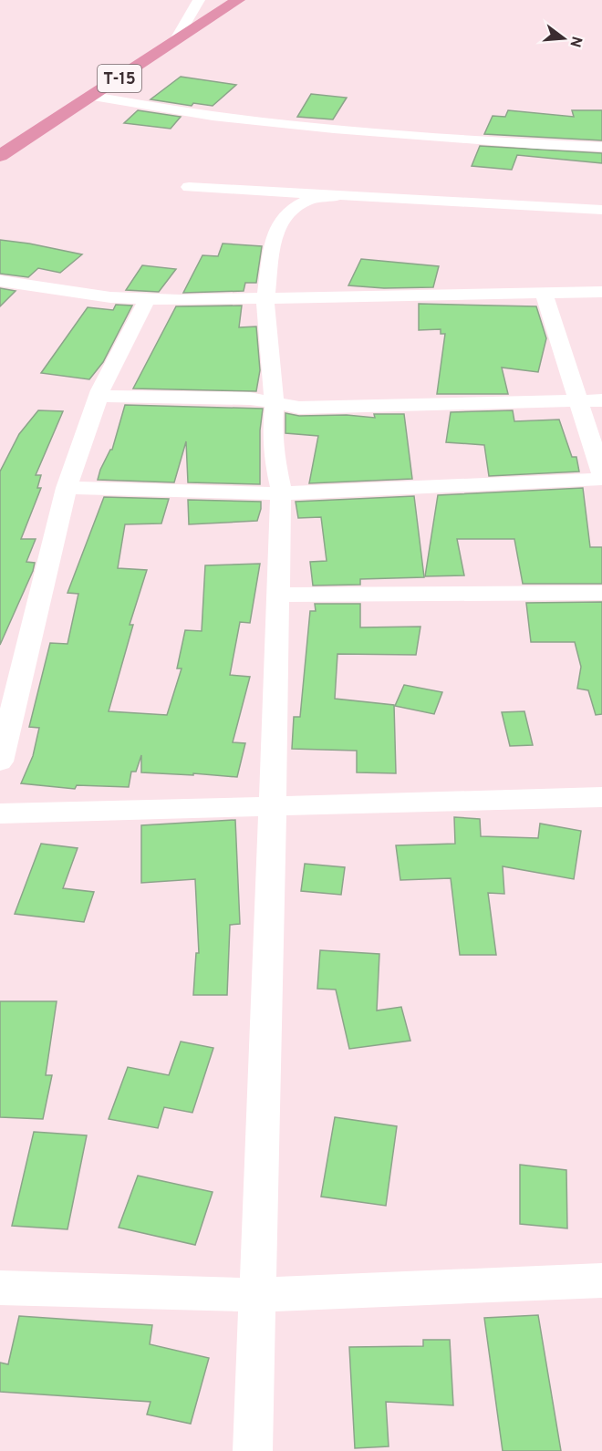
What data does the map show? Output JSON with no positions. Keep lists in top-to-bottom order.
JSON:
{
  "streets": {
    "highway": ["T-15"]
  },
  "north": "right"
}
